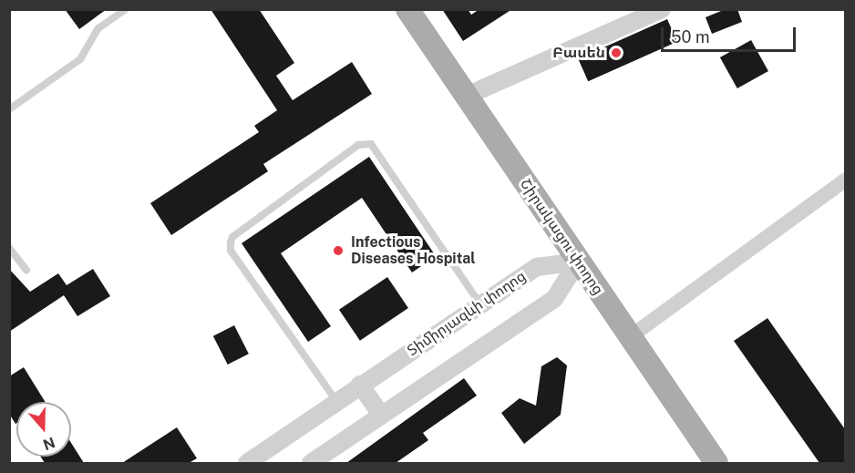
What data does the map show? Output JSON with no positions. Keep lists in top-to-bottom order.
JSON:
{
  "streets": {
    "main road": ["Շիրակացու փողոց"],
    "street": ["Տիմիրյազևի փողոց"]
  },
  "crossings": [
    ["Շիրակացու փողոց", "Տիմիրյազևի փողոց"]
  ],
  "places": ["Բասեն", "Infectious Diseases Hospital"],
  "scale_bar": "50 m",
  "north": "bottom"
}
